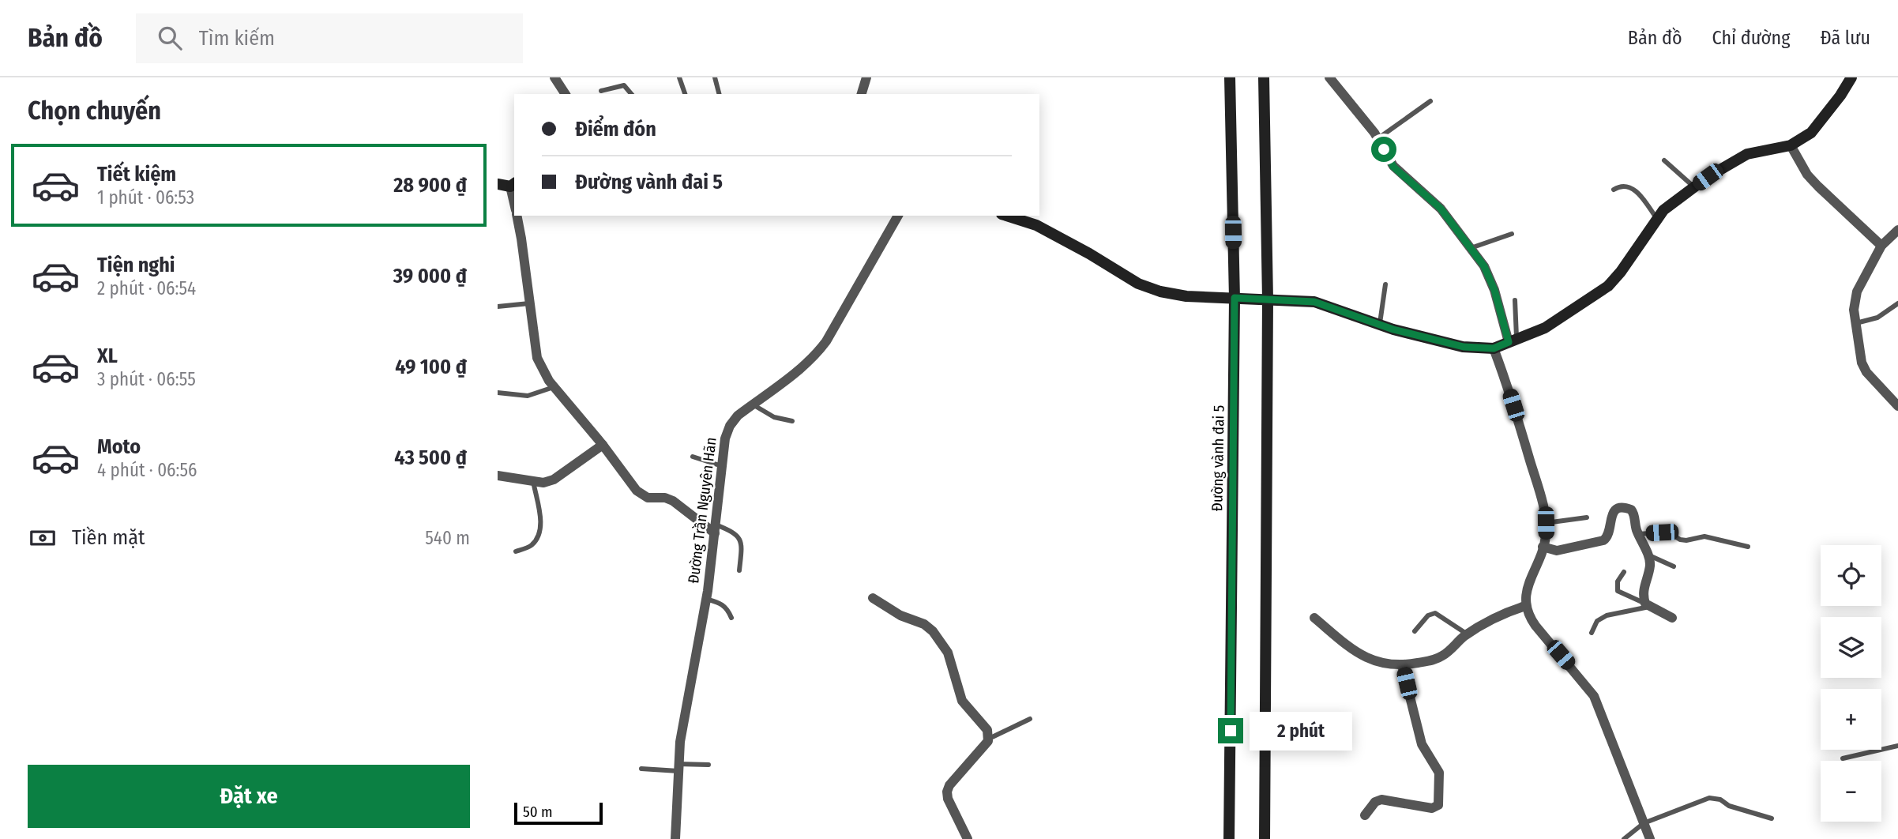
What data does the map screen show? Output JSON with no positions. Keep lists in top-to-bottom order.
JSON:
{
  "streets": {
    "main road": ["Đường vành đai 5"],
    "street": ["Đường Trần Nguyên Hãn"]
  },
  "scale_bar": "50 m",
  "page": {
    "header": "Bản đồ",
    "search": "Tìm kiếm",
    "nav": ["Bản đồ", "Chỉ đường", "Đã lưu"],
    "heading": "Chọn chuyến",
    "banner": ["Điểm đón", "Đường vành đai 5"],
    "list": [
      {
        "name": "Tiết kiệm",
        "note": "1 phút · 06:53",
        "value": "28 900 ₫"
      },
      {
        "name": "Tiện nghi",
        "note": "2 phút · 06:54",
        "value": "39 000 ₫"
      },
      {
        "name": "XL",
        "note": "3 phút · 06:55",
        "value": "49 100 ₫"
      },
      {
        "name": "Moto",
        "note": "4 phút · 06:56",
        "value": "43 500 ₫"
      }
    ],
    "pay": ["Tiền mặt", "540 m"],
    "map_buttons": ["+", "−"],
    "bubble": "2 phút",
    "buttons": "Đặt xe",
    "scale": "50 m"
  }
}
